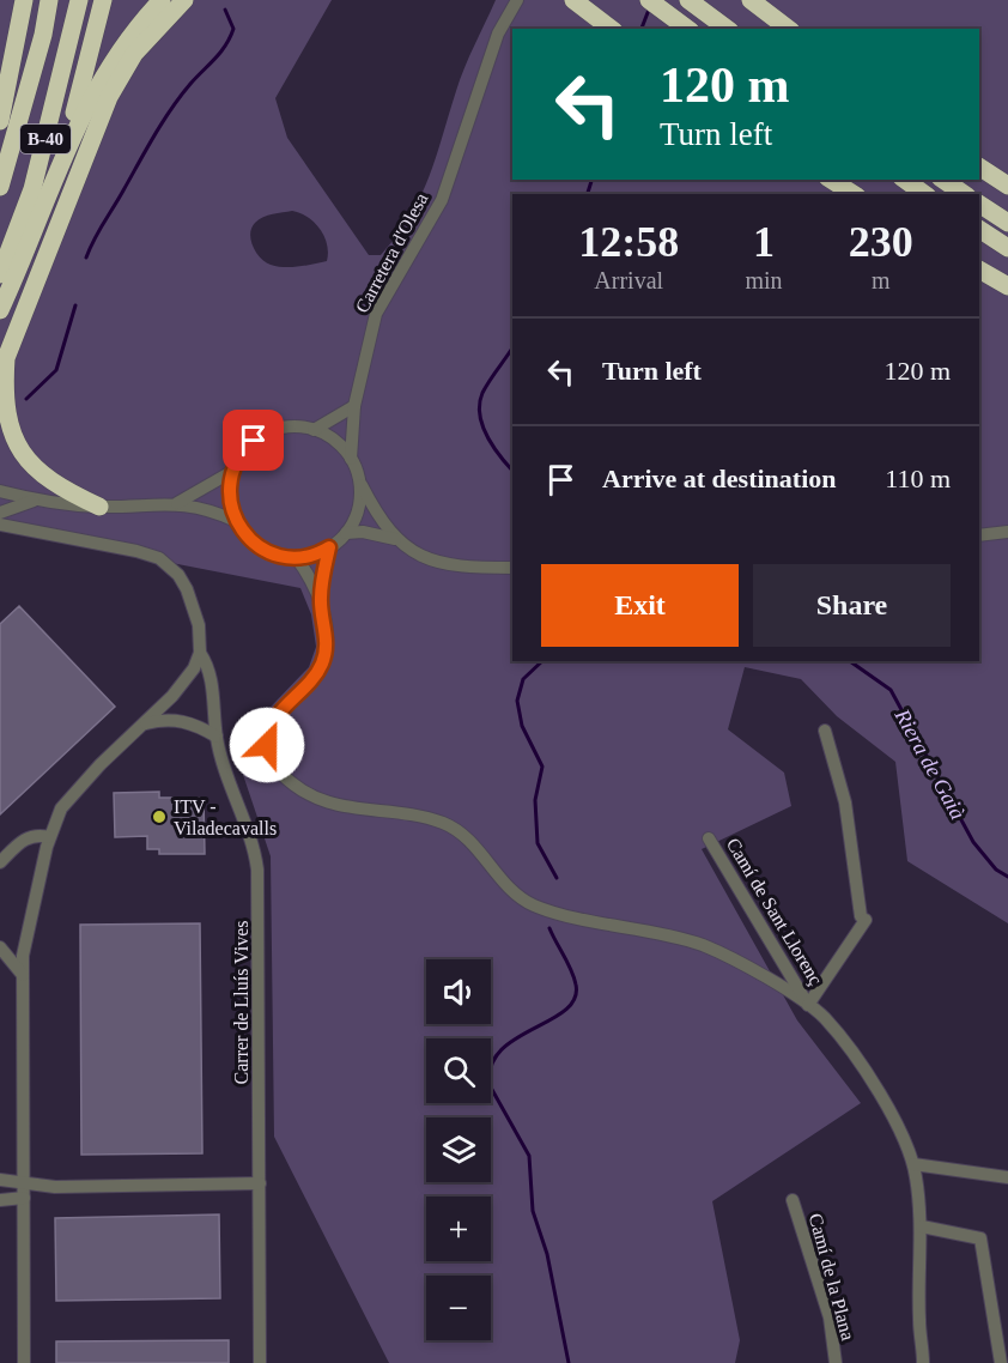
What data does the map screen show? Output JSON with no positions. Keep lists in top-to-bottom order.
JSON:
{
  "streets": {
    "highway": ["B-40"],
    "street": [
      "Carretera d'Olesa",
      "Camí de Sant Llorenç",
      "Carrer de Lluís Vives",
      "Camí de la Plana"
    ]
  },
  "water": ["Riera de Gaià"],
  "places": ["ITV - Viladecavalls"],
  "page": {
    "turn": ["120 m", "Turn left"],
    "eta": [
      "12:58",
      "Arrival",
      "1",
      "min",
      "230",
      "m"
    ],
    "list": [
      {
        "name": "Turn left",
        "value": "120 m"
      },
      {
        "name": "Arrive at destination",
        "value": "110 m"
      }
    ],
    "buttons": ["Exit", "Share"],
    "map_buttons": ["+", "−"]
  }
}
